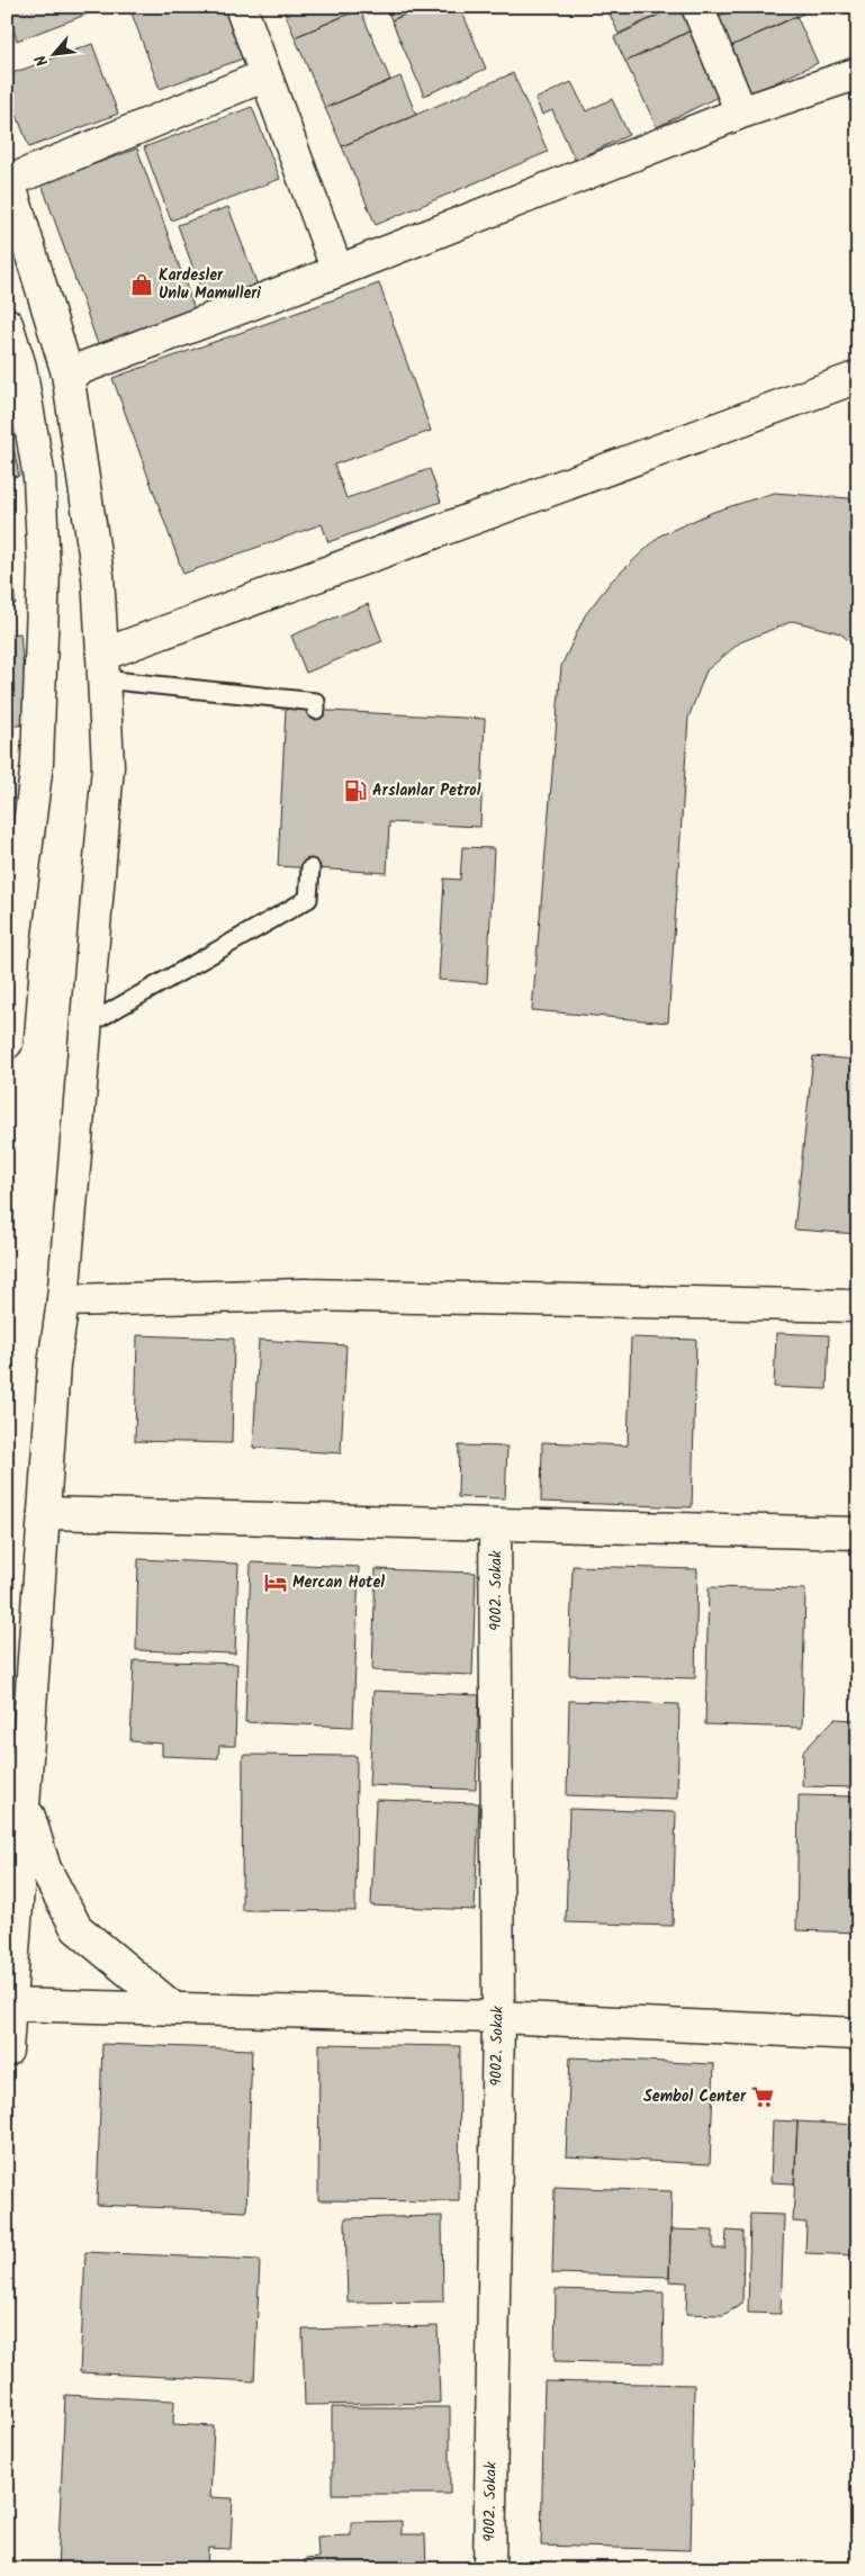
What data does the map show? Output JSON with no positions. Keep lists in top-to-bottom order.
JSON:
{
  "streets": {
    "street": ["9002. Sokak"]
  },
  "places": {
    "shop": ["Kardesler Unlu Mamulleri"],
    "fuel station": ["Arslanlar Petrol"],
    "hotel": ["Mercan Hotel"],
    "supermarket": ["Sembol Center"]
  },
  "north": "bottom left"
}
